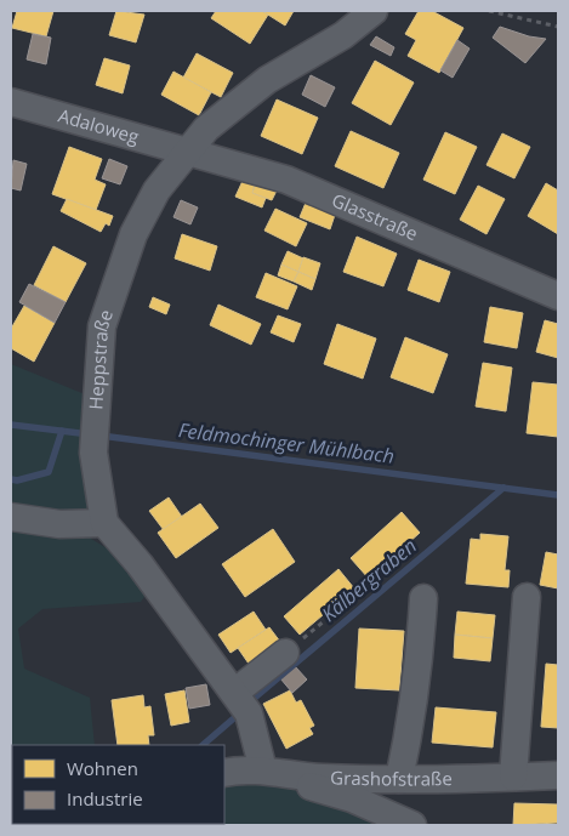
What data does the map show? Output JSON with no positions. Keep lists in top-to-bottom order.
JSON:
{
  "streets": {
    "street": [
      "Adaloweg",
      "Glasstraße",
      "Heppstraße",
      "Grashofstraße"
    ]
  },
  "crossings": [
    ["Adaloweg", "Glasstraße"],
    ["Adaloweg", "Heppstraße"],
    ["Glasstraße", "Heppstraße"]
  ],
  "water": ["Feldmochinger Mühlbach", "Kälbergraben"],
  "legend": ["Wohnen", "Industrie"]
}
